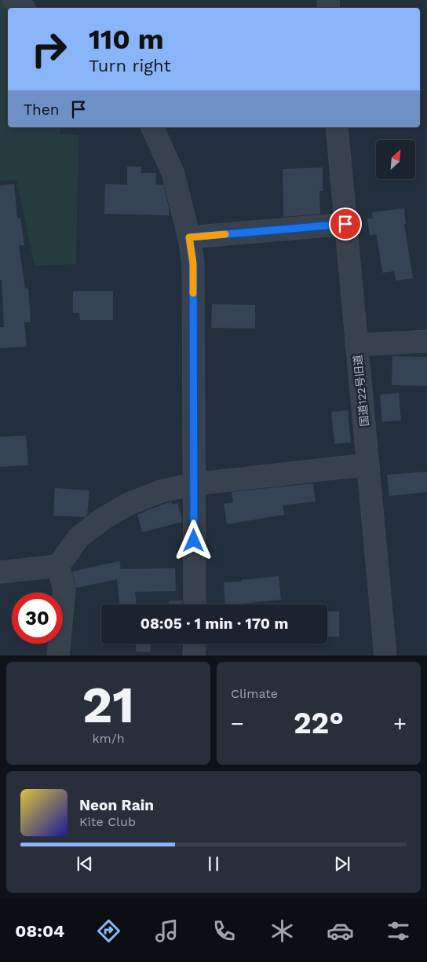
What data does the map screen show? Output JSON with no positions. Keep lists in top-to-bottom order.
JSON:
{
  "streets": {
    "street": ["国道122号旧道"]
  },
  "north": "top right",
  "page": {
    "turn": ["110 m", "Turn right"],
    "then": "Then",
    "limit": "30",
    "trip": "08:05 · 1 min · 170 m",
    "tile": [
      ["21", "km/h"],
      "Climate"
    ],
    "heat": ["−", "22°", "+"],
    "song": ["Neon Rain", "Kite Club"],
    "tabs": "08:04"
  }
}
